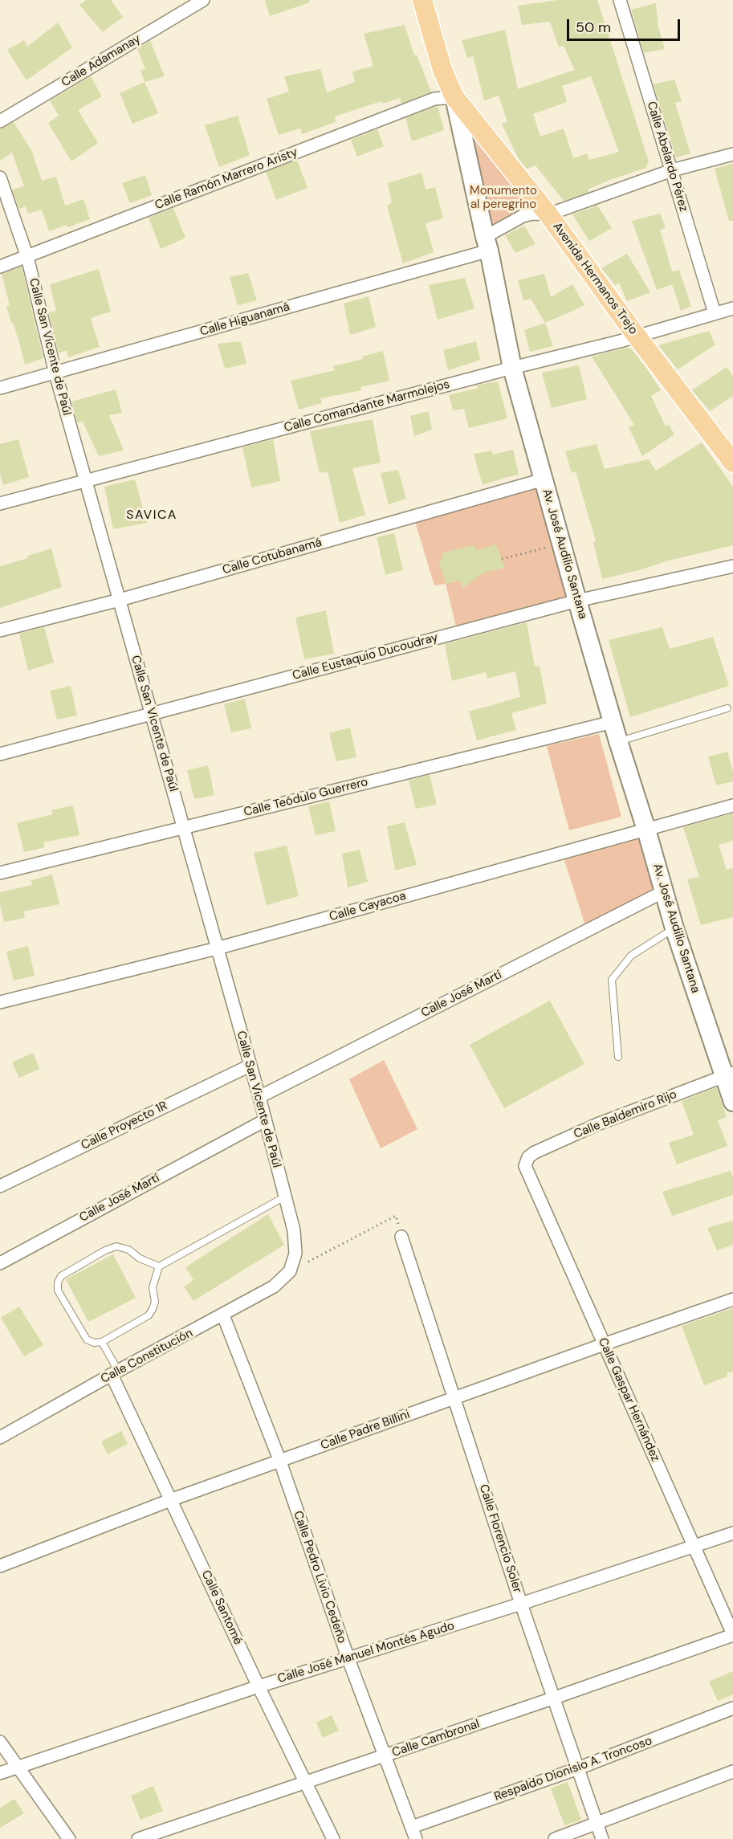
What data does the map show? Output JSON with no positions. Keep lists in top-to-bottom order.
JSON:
{
  "streets": {
    "main road": ["Avenida Hermanos Trejo", "Av. José Audilio Santana"],
    "street": [
      "Calle Adamanay",
      "Calle Abelardo Pérez",
      "Calle Ramón Marrero Aristy",
      "Calle Higuanamá",
      "Calle San Vicente de Paúl",
      "Calle Comandante Marmolejos",
      "Calle Cotubanamá",
      "Calle Eustaquio Ducoudray",
      "Calle Teódulo Guerrero",
      "Calle Cayacoa",
      "Calle José Martí",
      "Calle Baldemiro Rijo",
      "Calle Proyecto 1R",
      "Calle Constitución",
      "Calle Gaspar Hernández",
      "Calle Padre Billini",
      "Calle Florencio Soler",
      "Calle Pedro Livio Cedeño",
      "Calle Santomé",
      "Calle José Manuel Montés Agudo",
      "Calle Cambronal",
      "Respaldo Dionisio A. Troncoso"
    ]
  },
  "crossings": [
    ["Calle Abelardo Pérez", "Calle Higuanamá"],
    ["Calle Abelardo Pérez", "Calle Comandante Marmolejos"],
    ["Calle Ramón Marrero Aristy", "Avenida Hermanos Trejo"],
    ["Calle Ramón Marrero Aristy", "Calle San Vicente de Paúl"],
    ["Calle Ramón Marrero Aristy", "Av. José Audilio Santana"],
    ["Avenida Hermanos Trejo", "Calle Higuanamá"],
    ["Avenida Hermanos Trejo", "Calle Comandante Marmolejos"],
    ["Avenida Hermanos Trejo", "Av. José Audilio Santana"],
    ["Calle Higuanamá", "Calle San Vicente de Paúl"],
    ["Calle Higuanamá", "Av. José Audilio Santana"],
    ["Calle San Vicente de Paúl", "Calle Comandante Marmolejos"],
    ["Calle San Vicente de Paúl", "Calle Cotubanamá"],
    ["Calle San Vicente de Paúl", "Calle Eustaquio Ducoudray"],
    ["Calle San Vicente de Paúl", "Calle Teódulo Guerrero"],
    ["Calle San Vicente de Paúl", "Calle Cayacoa"],
    ["Calle San Vicente de Paúl", "Calle José Martí"],
    ["Calle San Vicente de Paúl", "Calle Proyecto 1R"],
    ["Calle San Vicente de Paúl", "Calle Constitución"],
    ["Calle Comandante Marmolejos", "Av. José Audilio Santana"],
    ["Av. José Audilio Santana", "Calle Cotubanamá"],
    ["Av. José Audilio Santana", "Calle Eustaquio Ducoudray"],
    ["Av. José Audilio Santana", "Calle Teódulo Guerrero"],
    ["Av. José Audilio Santana", "Calle Cayacoa"],
    ["Av. José Audilio Santana", "Calle José Martí"],
    ["Av. José Audilio Santana", "Calle Baldemiro Rijo"],
    ["Calle Baldemiro Rijo", "Calle Gaspar Hernández"],
    ["Calle Constitución", "Calle Pedro Livio Cedeño"],
    ["Calle Constitución", "Calle Santomé"],
    ["Calle Gaspar Hernández", "Calle Padre Billini"],
    ["Calle Gaspar Hernández", "Calle José Manuel Montés Agudo"],
    ["Calle Gaspar Hernández", "Calle Cambronal"],
    ["Calle Padre Billini", "Calle Florencio Soler"],
    ["Calle Padre Billini", "Calle Pedro Livio Cedeño"],
    ["Calle Padre Billini", "Calle Santomé"],
    ["Calle Florencio Soler", "Calle José Manuel Montés Agudo"],
    ["Calle Florencio Soler", "Calle Cambronal"],
    ["Calle Florencio Soler", "Respaldo Dionisio A. Troncoso"],
    ["Calle Pedro Livio Cedeño", "Calle José Manuel Montés Agudo"],
    ["Calle Pedro Livio Cedeño", "Calle Cambronal"],
    ["Calle Pedro Livio Cedeño", "Respaldo Dionisio A. Troncoso"],
    ["Calle Santomé", "Calle José Manuel Montés Agudo"],
    ["Calle Santomé", "Calle Cambronal"]
  ],
  "districts": ["SAVICA"],
  "parks": ["Monumento al peregrino"],
  "scale_bar": "50 m"
}
